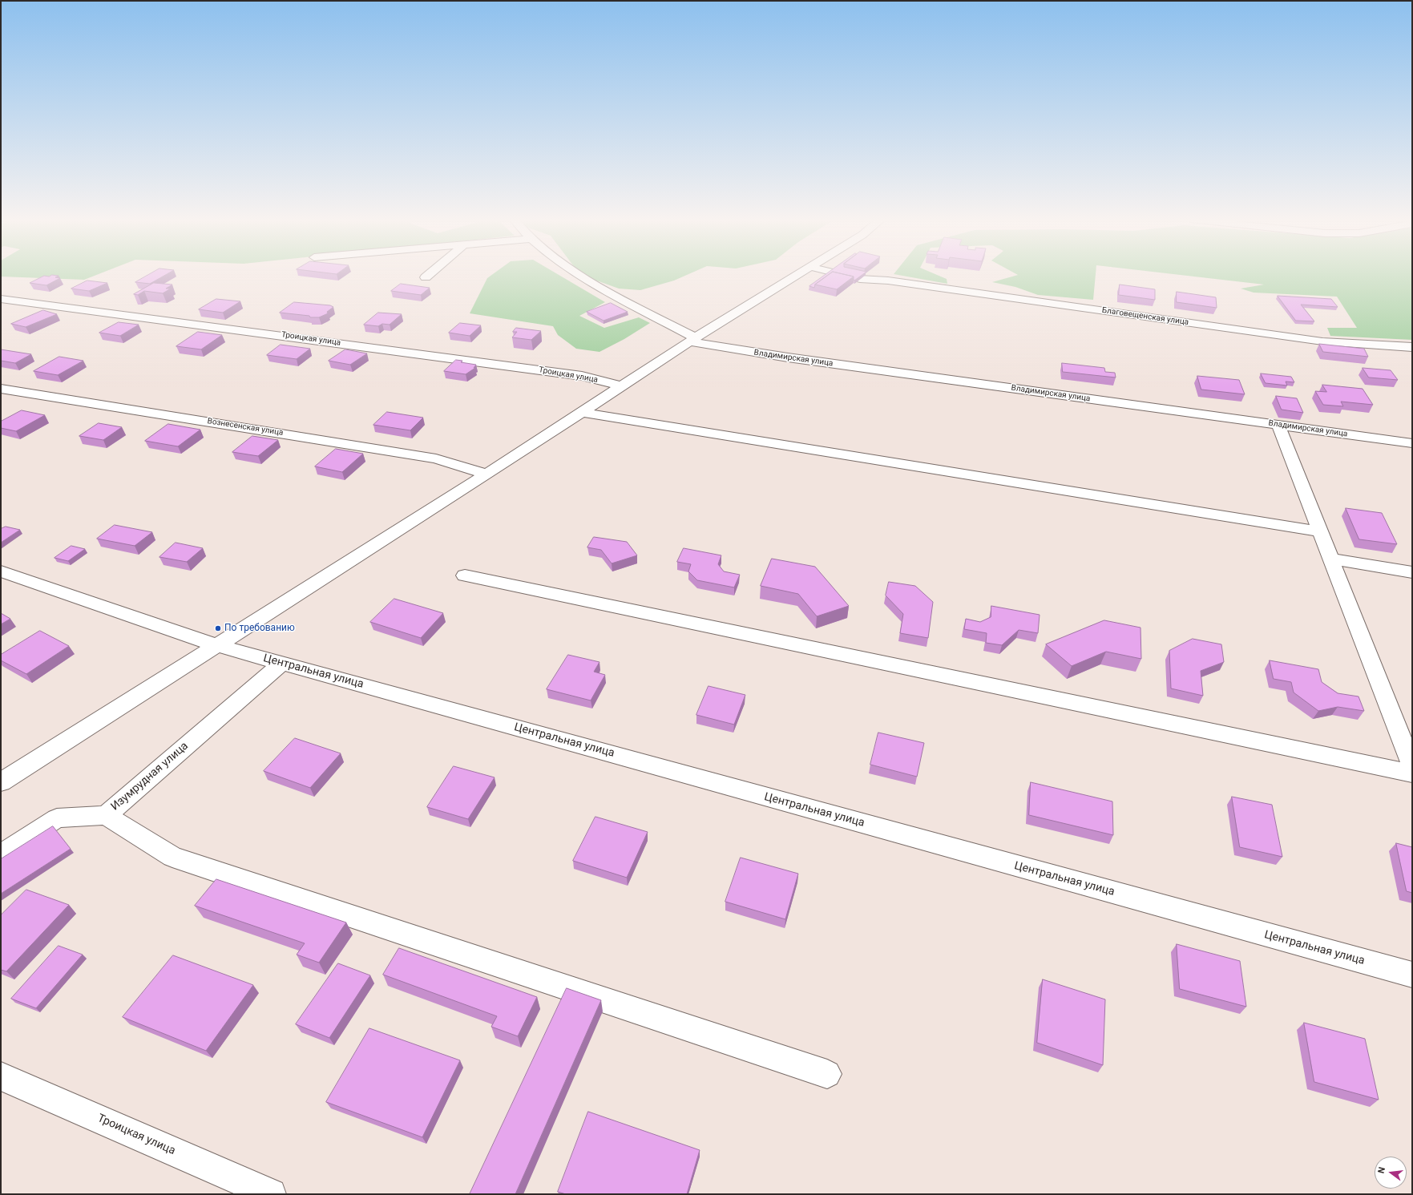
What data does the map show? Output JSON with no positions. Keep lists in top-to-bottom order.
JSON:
{
  "streets": {
    "street": [
      "Благовещенская улица",
      "Троицкая улица",
      "Владимирская улица",
      "Вознесенская улица",
      "Центральная улица",
      "Изумрудная улица"
    ]
  },
  "crossings": [
    ["Центральная улица", "Изумрудная улица"]
  ],
  "places": ["По требованию"],
  "north": "left"
}
